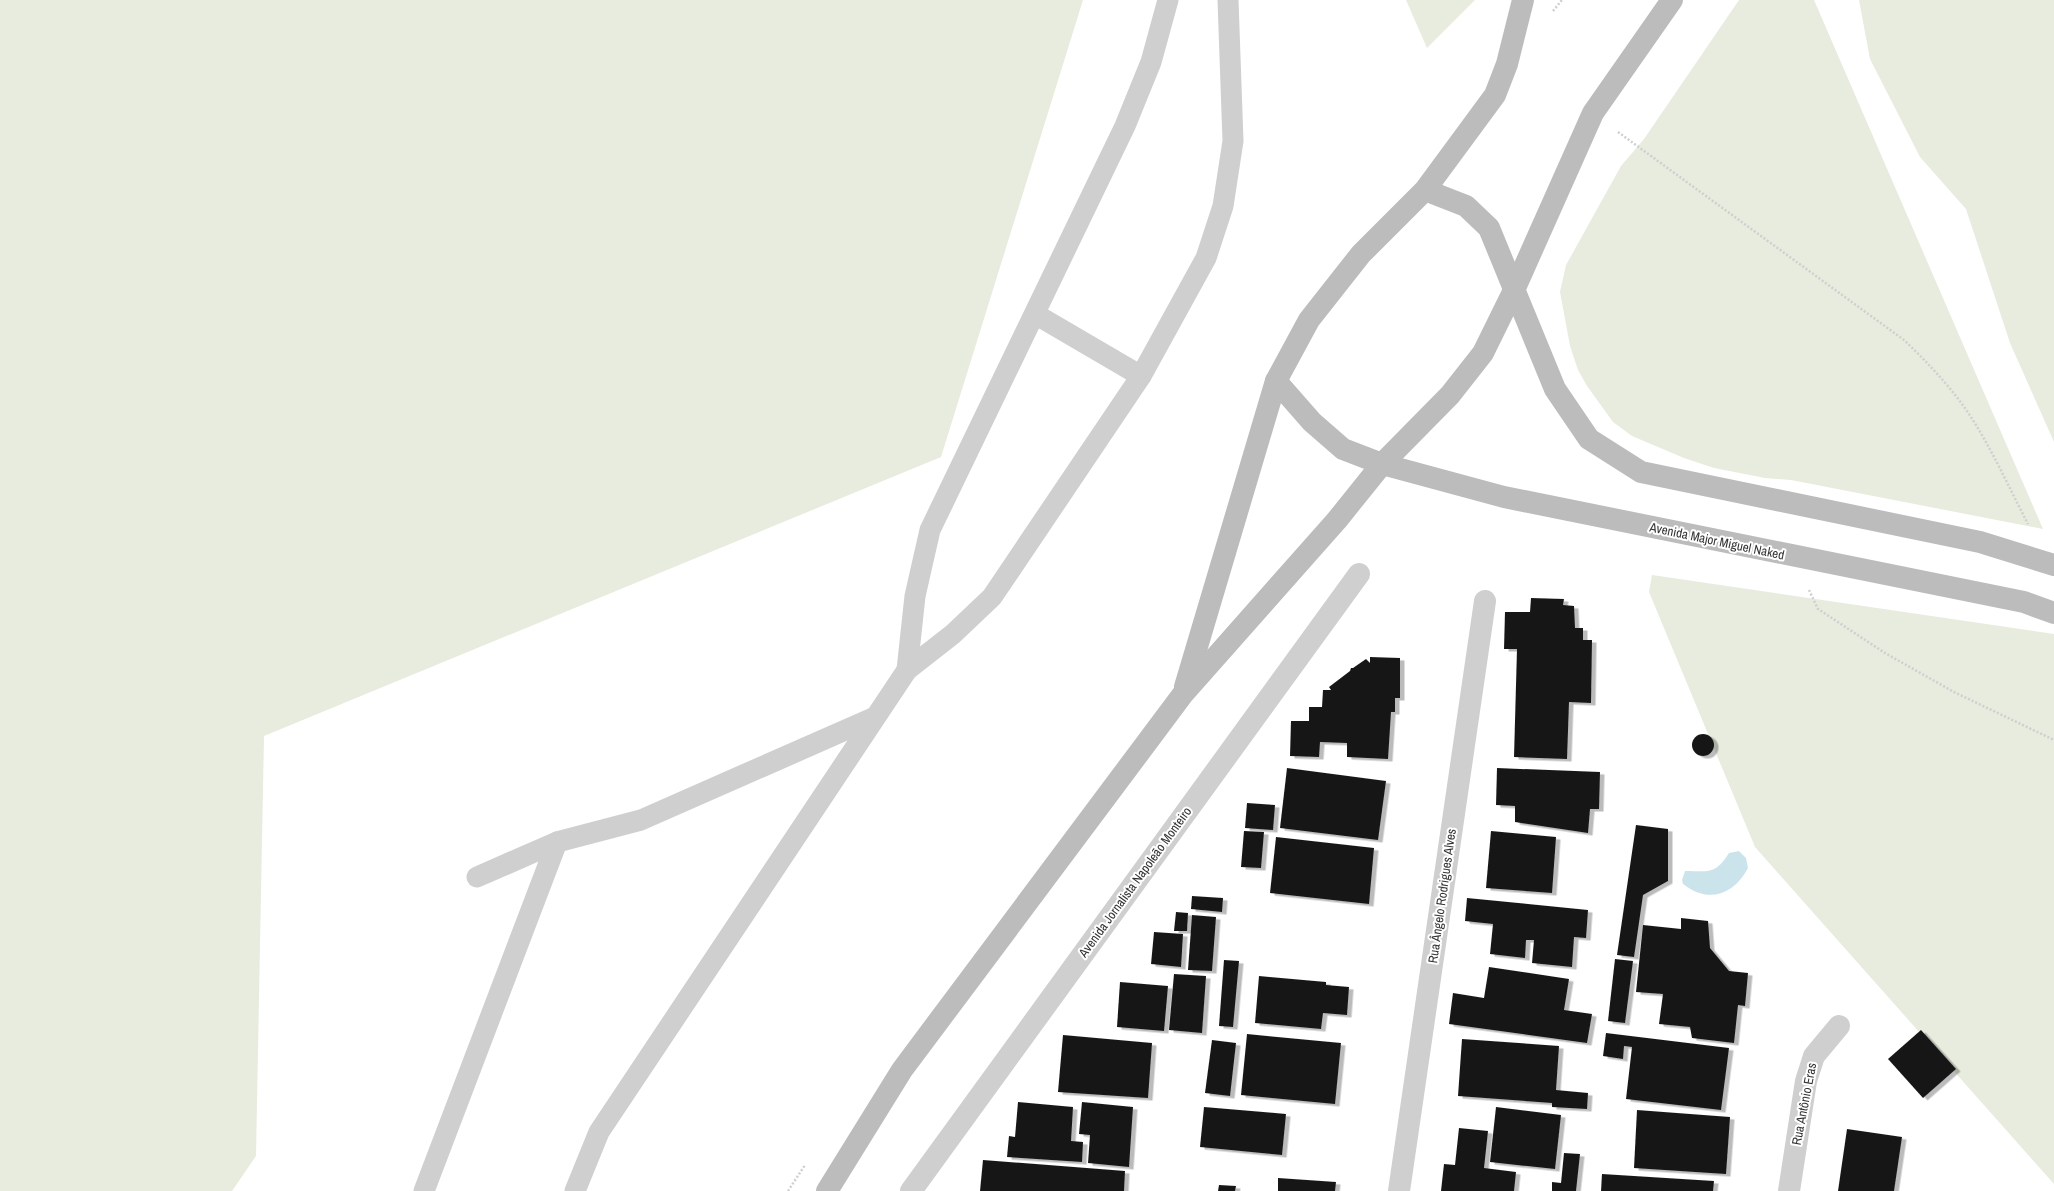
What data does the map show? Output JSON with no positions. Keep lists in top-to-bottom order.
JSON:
{
  "streets": {
    "main road": ["Avenida Major Miguel Naked"],
    "street": ["Avenida Jornalista Napoleão Monteiro", "Rua Ângelo Rodrigues Alves", "Rua Antônio Eras"]
  }
}
